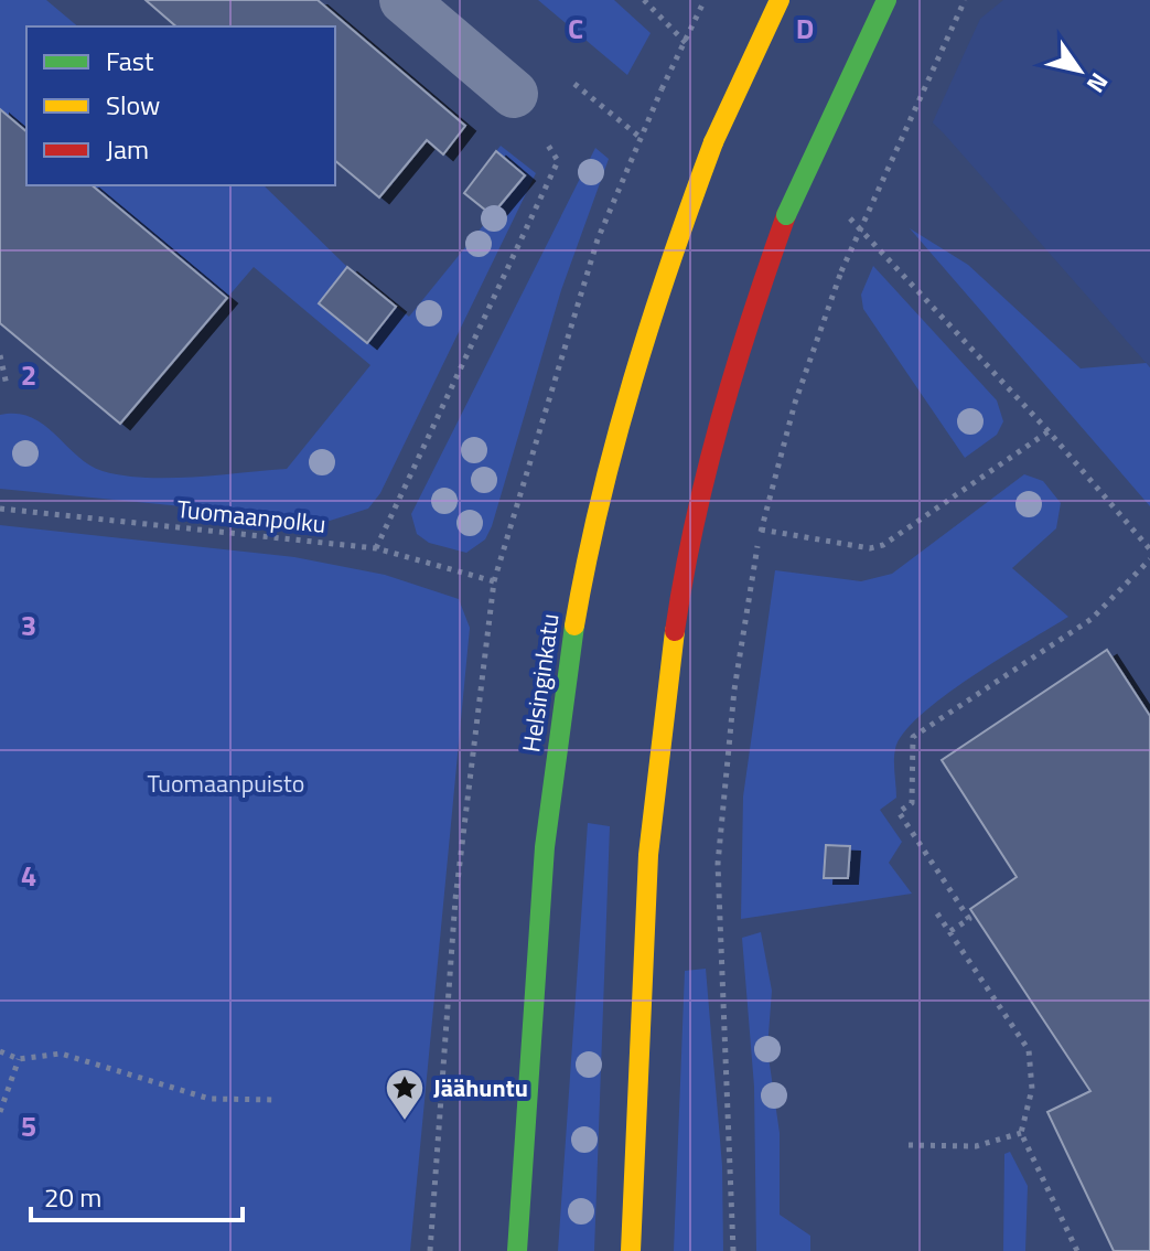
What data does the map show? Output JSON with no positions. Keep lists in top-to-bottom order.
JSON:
{
  "streets": {
    "main road": ["Helsinginkatu"],
    "path": ["Tuomaanpolku"]
  },
  "parks": ["Tuomaanpuisto"],
  "places": {
    "place": ["Jäähuntu"]
  },
  "legend": ["Fast", "Slow", "Jam"],
  "scale_bar": "20 m",
  "north": "bottom right",
  "grid": {
    "columns": ["C", "D"],
    "rows": [
      "2",
      "3",
      "4",
      "5"
    ]
  }
}
